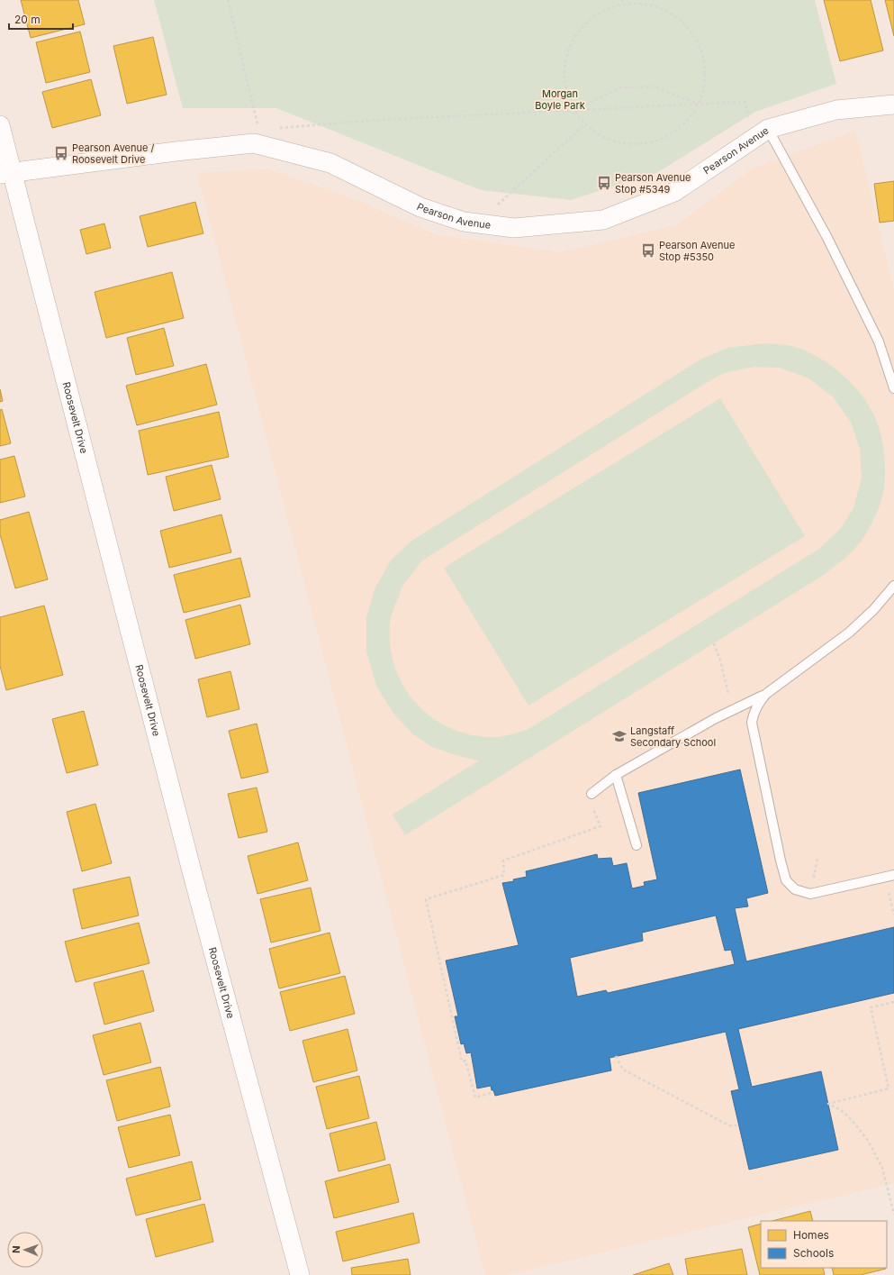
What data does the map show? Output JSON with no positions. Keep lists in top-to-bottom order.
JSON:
{
  "streets": {
    "street": ["Pearson Avenue", "Roosevelt Drive"]
  },
  "crossings": [
    ["Pearson Avenue", "Roosevelt Drive"]
  ],
  "parks": ["Morgan Boyle Park"],
  "places": {
    "bus stop": ["Pearson Avenue / Roosevelt Drive", "Pearson Avenue Stop #5349", "Pearson Avenue Stop #5350"],
    "school or university": ["Langstaff Secondary School"]
  },
  "legend": ["Homes", "Schools"],
  "scale_bar": "20 m",
  "north": "left"
}
